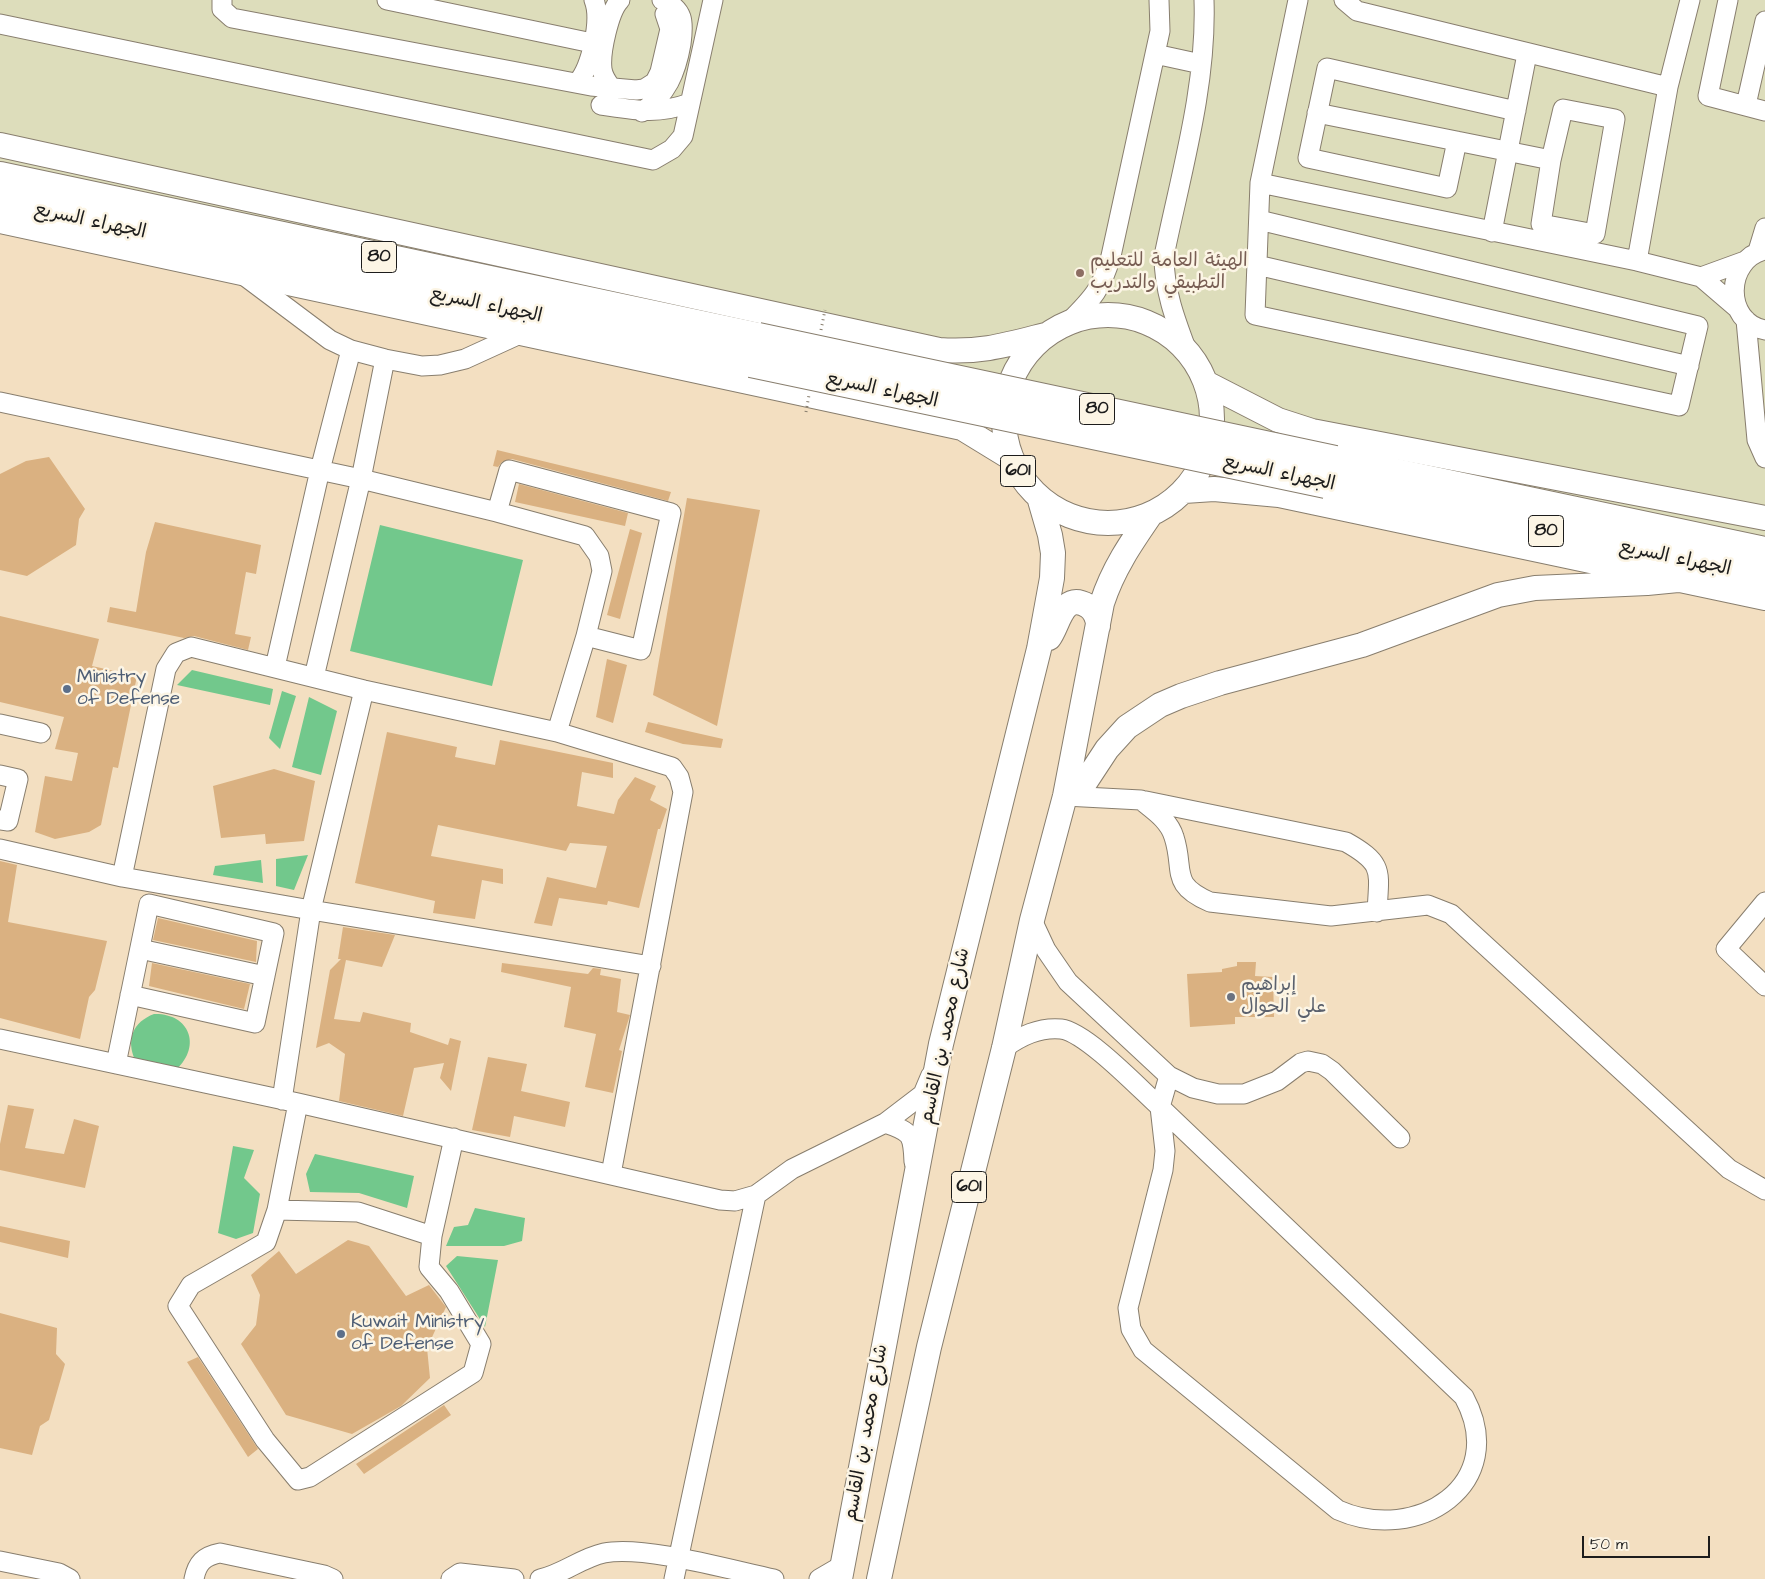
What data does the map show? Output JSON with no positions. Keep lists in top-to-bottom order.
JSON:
{
  "streets": {
    "highway": ["الجهراء السريع", "80"],
    "main road": ["601", "شارع محمد بن القاسم"]
  },
  "crossings": [
    ["الجهراء السريع", "601"],
    ["601", "شارع محمد بن القاسم"]
  ],
  "places": [
    "الهيئة العامة للتعليم التطبيقي والتدريب",
    "Ministry of Defense",
    "إبراهيم علي الحوال",
    "Kuwait Ministry of Defense"
  ],
  "scale_bar": "50 m"
}
